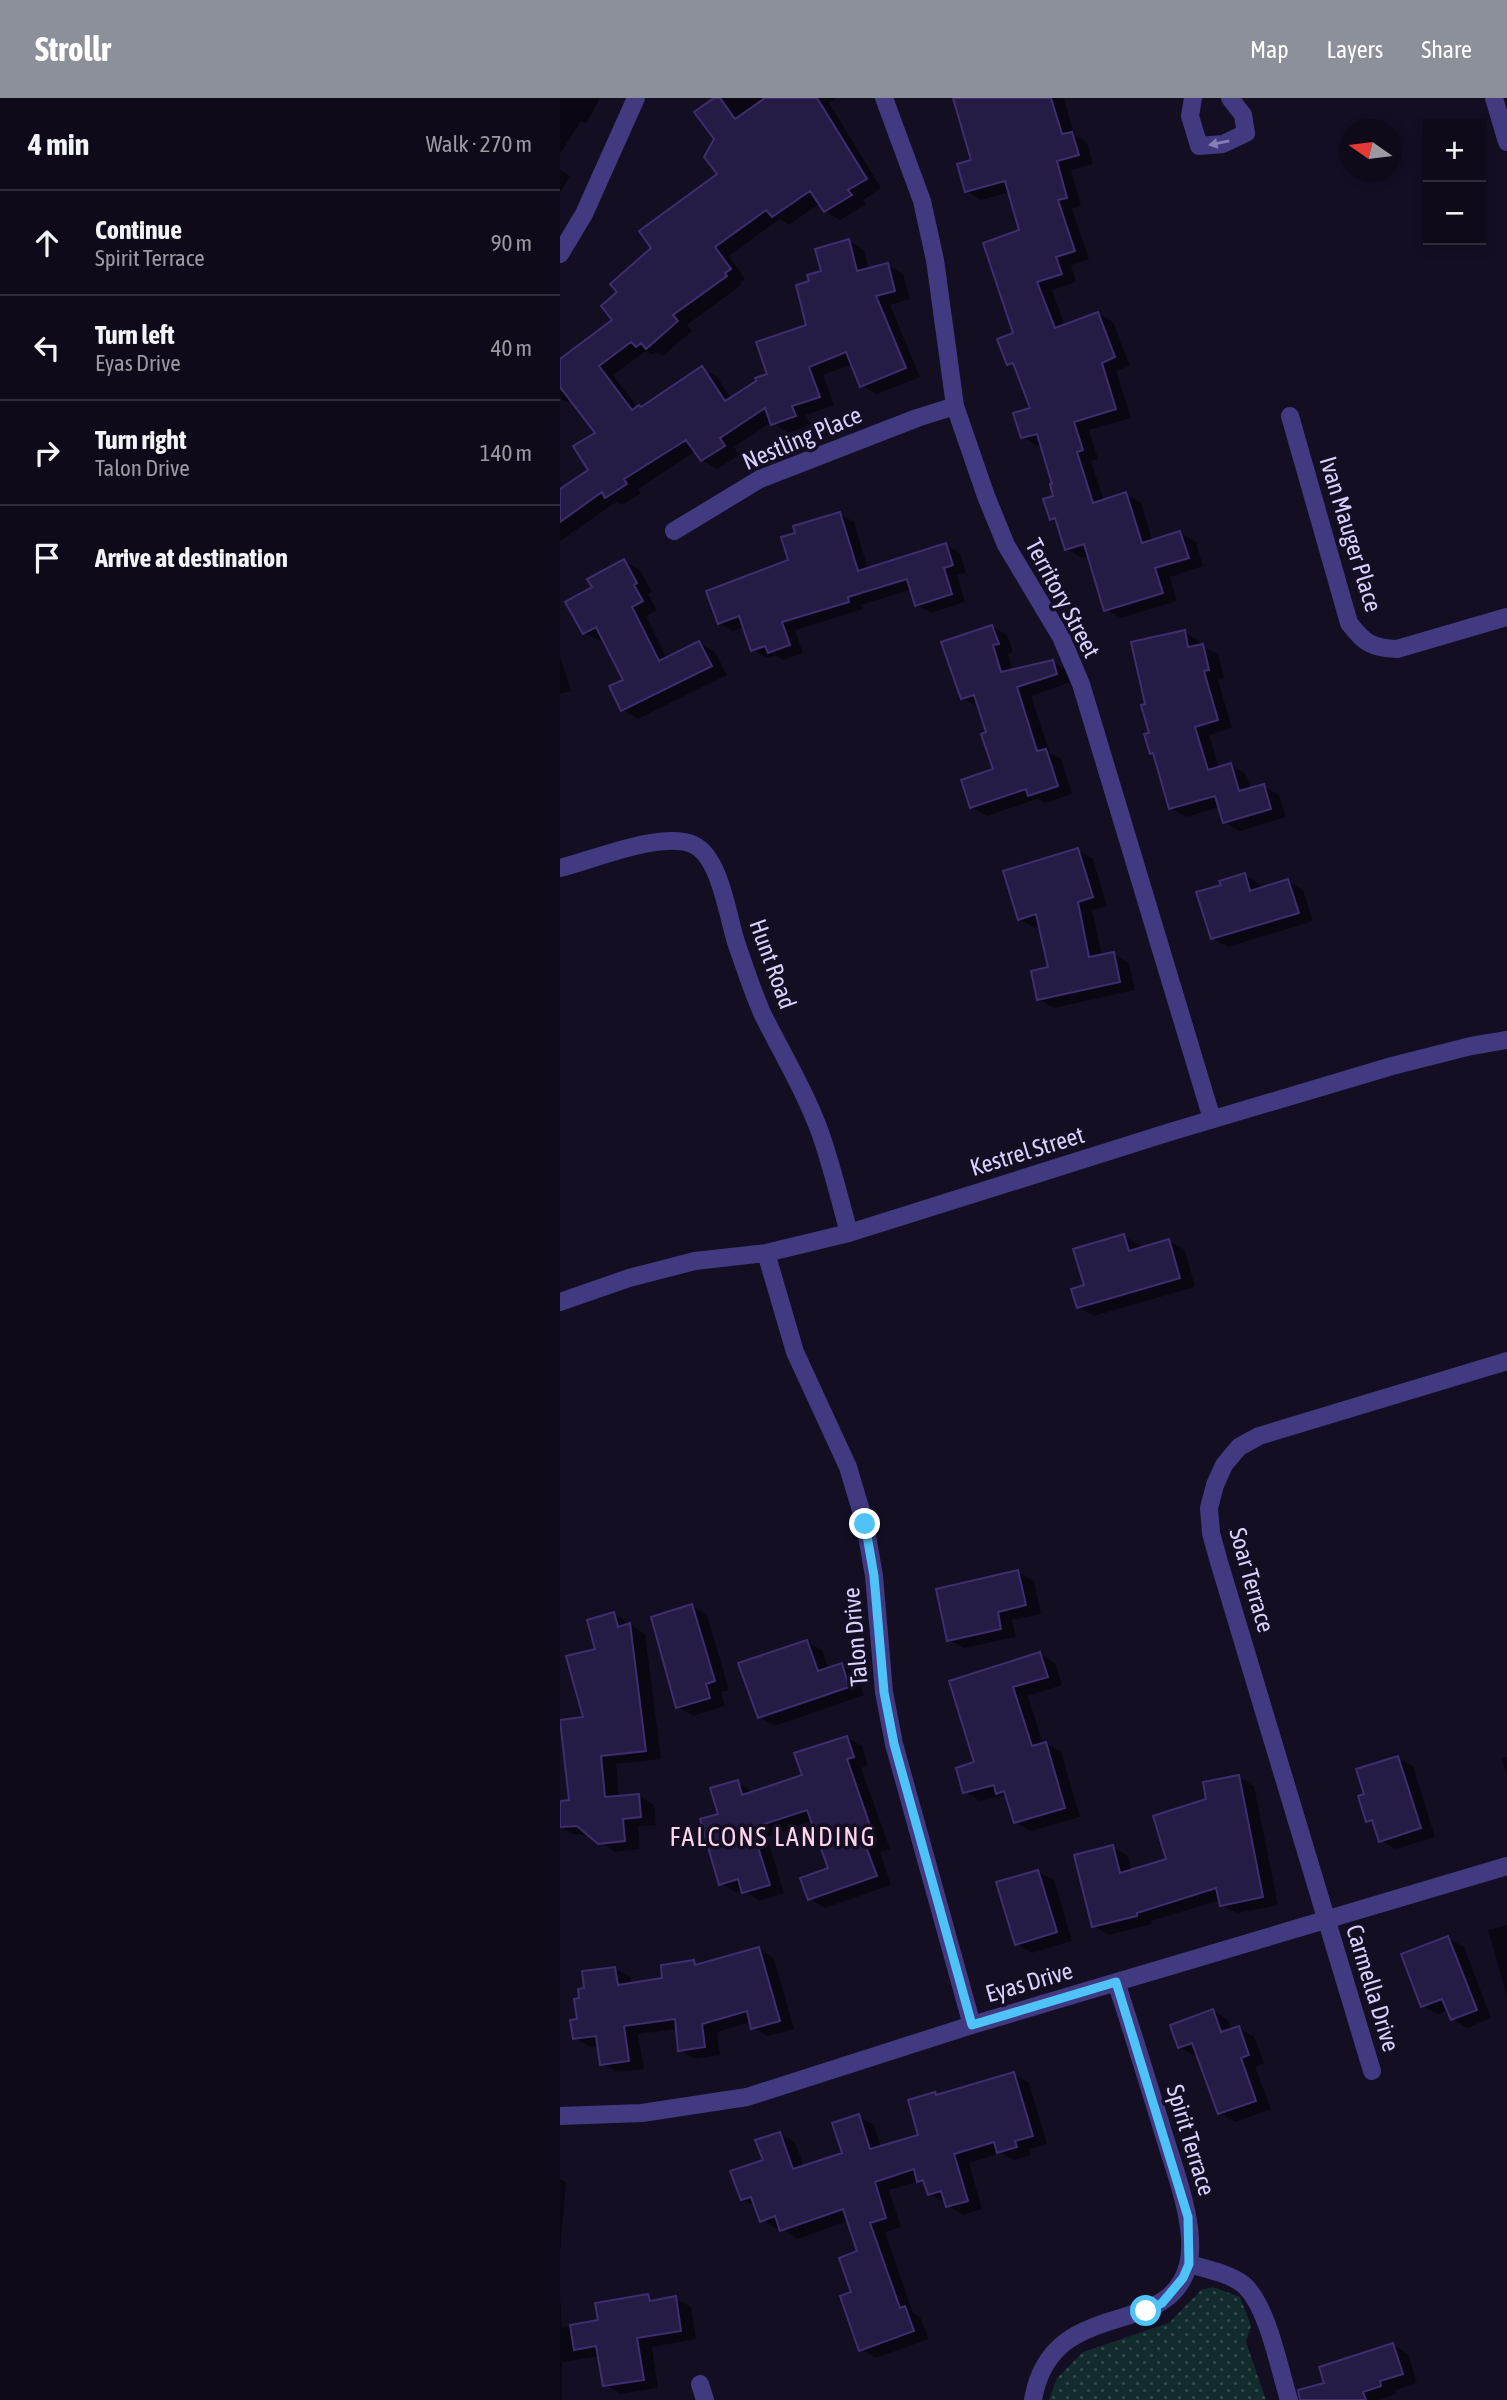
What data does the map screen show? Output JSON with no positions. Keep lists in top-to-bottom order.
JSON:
{
  "streets": {
    "street": [
      "Nestling Place",
      "Ivan Mauger Place",
      "Territory Street",
      "Hunt Road",
      "Kestrel Street",
      "Soar Terrace",
      "Talon Drive",
      "Eyas Drive",
      "Carmella Drive",
      "Spirit Terrace"
    ]
  },
  "crossings": [
    ["Nestling Place", "Territory Street"],
    ["Territory Street", "Kestrel Street"],
    ["Hunt Road", "Kestrel Street"],
    ["Kestrel Street", "Talon Drive"],
    ["Soar Terrace", "Eyas Drive"],
    ["Soar Terrace", "Carmella Drive"],
    ["Talon Drive", "Eyas Drive"],
    ["Eyas Drive", "Carmella Drive"],
    ["Eyas Drive", "Spirit Terrace"]
  ],
  "districts": ["FALCONS LANDING"],
  "north": "left",
  "page": {
    "header": "Strollr",
    "nav": ["Map", "Layers", "Share"],
    "heading": ["4 min", "Walk · 270 m"],
    "map_buttons": ["+", "−"],
    "list": [
      ["Continue", "Spirit Terrace", "90 m"],
      ["Turn left", "Eyas Drive", "40 m"],
      ["Turn right", "Talon Drive", "140 m"],
      "Arrive at destination"
    ]
  }
}
